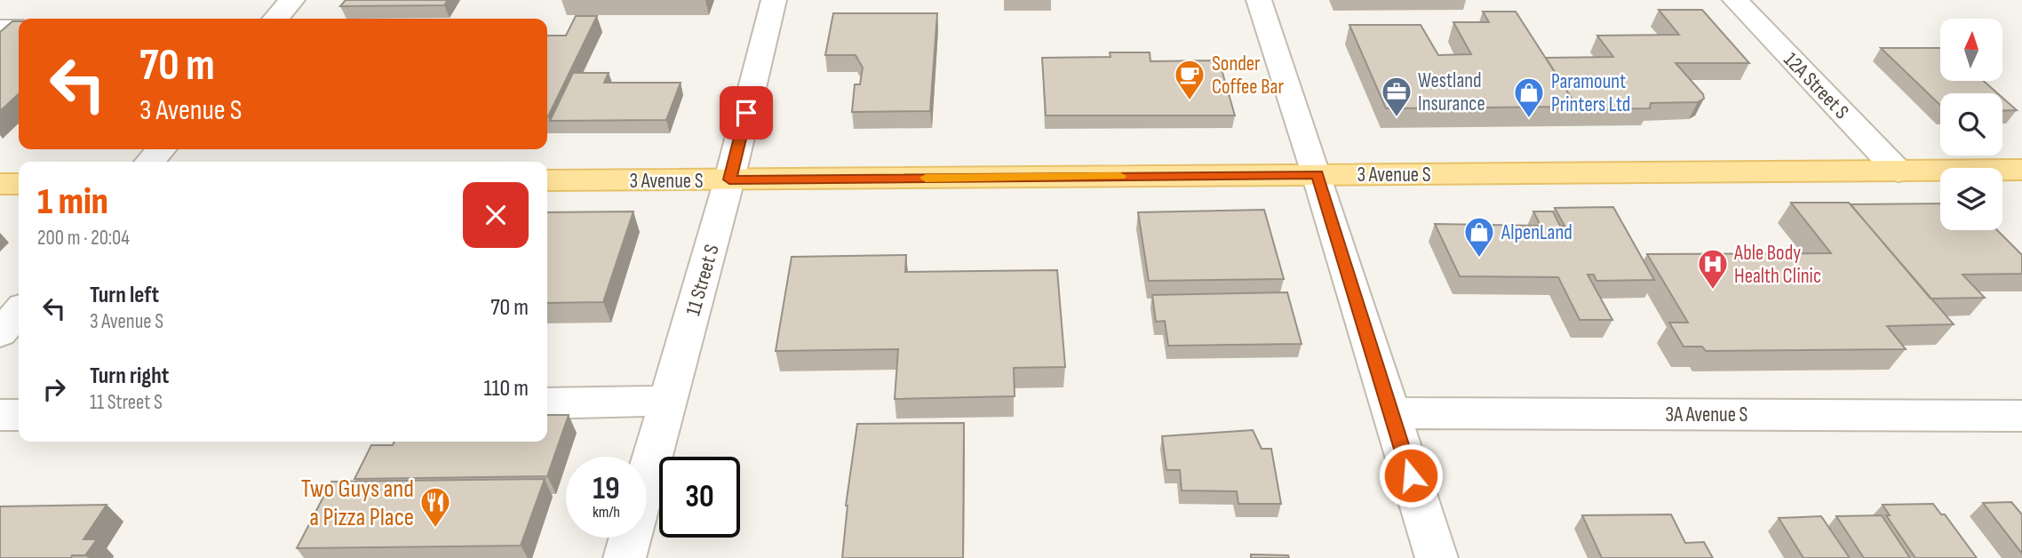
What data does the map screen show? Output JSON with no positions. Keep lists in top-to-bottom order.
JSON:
{
  "streets": {
    "main road": ["3 Avenue S"],
    "street": ["12A Street S", "11 Street S", "3A Avenue S"]
  },
  "crossings": [
    ["12A Street S", "3 Avenue S"],
    ["3 Avenue S", "11 Street S"]
  ],
  "places": {
    "cafe": ["Sonder Coffee Bar"],
    "office": ["Westland Insurance"],
    "shop": ["Paramount Printers Ltd", "AlpenLand"],
    "hospital": ["Able Body Health Clinic"],
    "restaurant": ["Two Guys and a Pizza Place"]
  },
  "north": "top",
  "page": {
    "turn": ["70 m", "3 Avenue S"],
    "heading": ["1 min", "200 m · 20:04"],
    "list": [
      {
        "name": "Turn left",
        "note": "3 Avenue S",
        "value": "70 m"
      },
      {
        "name": "Turn right",
        "note": "11 Street S",
        "value": "110 m"
      }
    ],
    "speed": "19 km/h",
    "limit": "30"
  }
}
